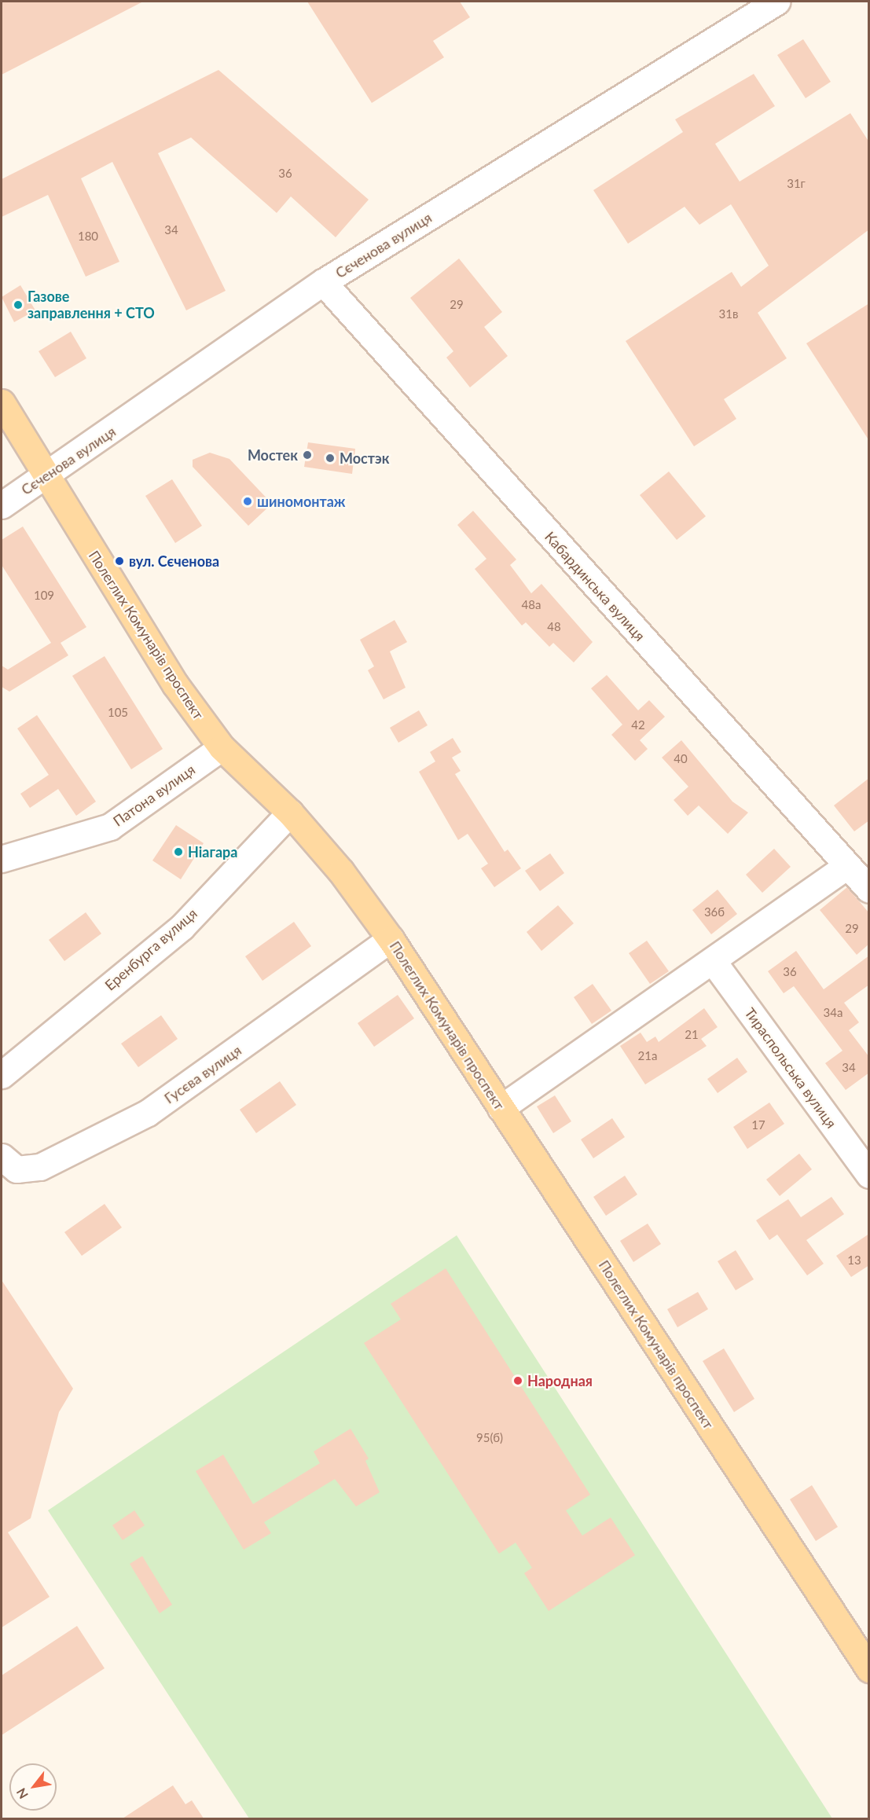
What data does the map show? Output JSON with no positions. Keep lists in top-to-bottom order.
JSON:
{
  "streets": {
    "main road": ["Полеглих Комунарів проспект"],
    "street": [
      "Сєченова вулиця",
      "Кабардинська вулиця",
      "Патона вулиця",
      "Еренбурга вулиця",
      "Тираспольська вулиця",
      "Гусєва вулиця"
    ]
  },
  "crossings": [
    ["Сєченова вулиця", "Кабардинська вулиця"],
    ["Сєченова вулиця", "Полеглих Комунарів проспект"],
    ["Полеглих Комунарів проспект", "Патона вулиця"],
    ["Полеглих Комунарів проспект", "Еренбурга вулиця"],
    ["Полеглих Комунарів проспект", "Гусєва вулиця"]
  ],
  "places": [
    "Газове заправлення + СТО",
    "Мостек",
    "Мостэк",
    "шиномонтаж",
    "вул. Сєченова",
    "Ніагара",
    "Народная"
  ],
  "house_numbers": [
    "36",
    "31г",
    "34",
    "180",
    "29",
    "31в",
    "109",
    "48а",
    "48",
    "105",
    "42",
    "40",
    "36б",
    "29",
    "36",
    "34а",
    "21",
    "21а",
    "34",
    "17",
    "13",
    "95(б)"
  ],
  "north": "bottom left"
}
